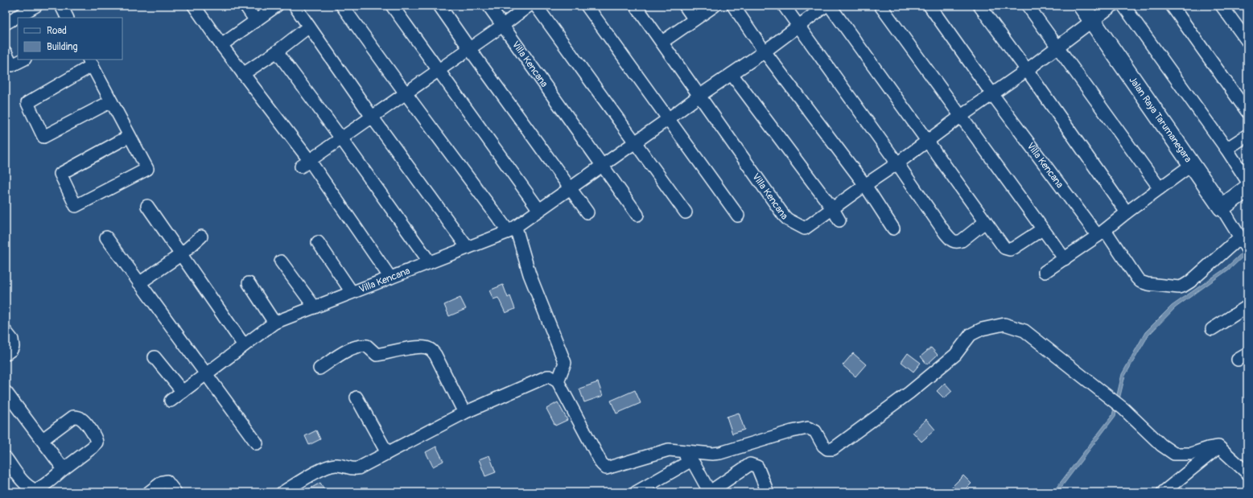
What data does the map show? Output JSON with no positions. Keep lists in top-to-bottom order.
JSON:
{
  "streets": {
    "street": ["Villa Kencana", "Jalan Raya Tarumanegara"]
  },
  "crossings": [
    ["Villa Kencana", "Jalan Raya Tarumanegara"]
  ],
  "legend": ["Road", "Building"]
}
